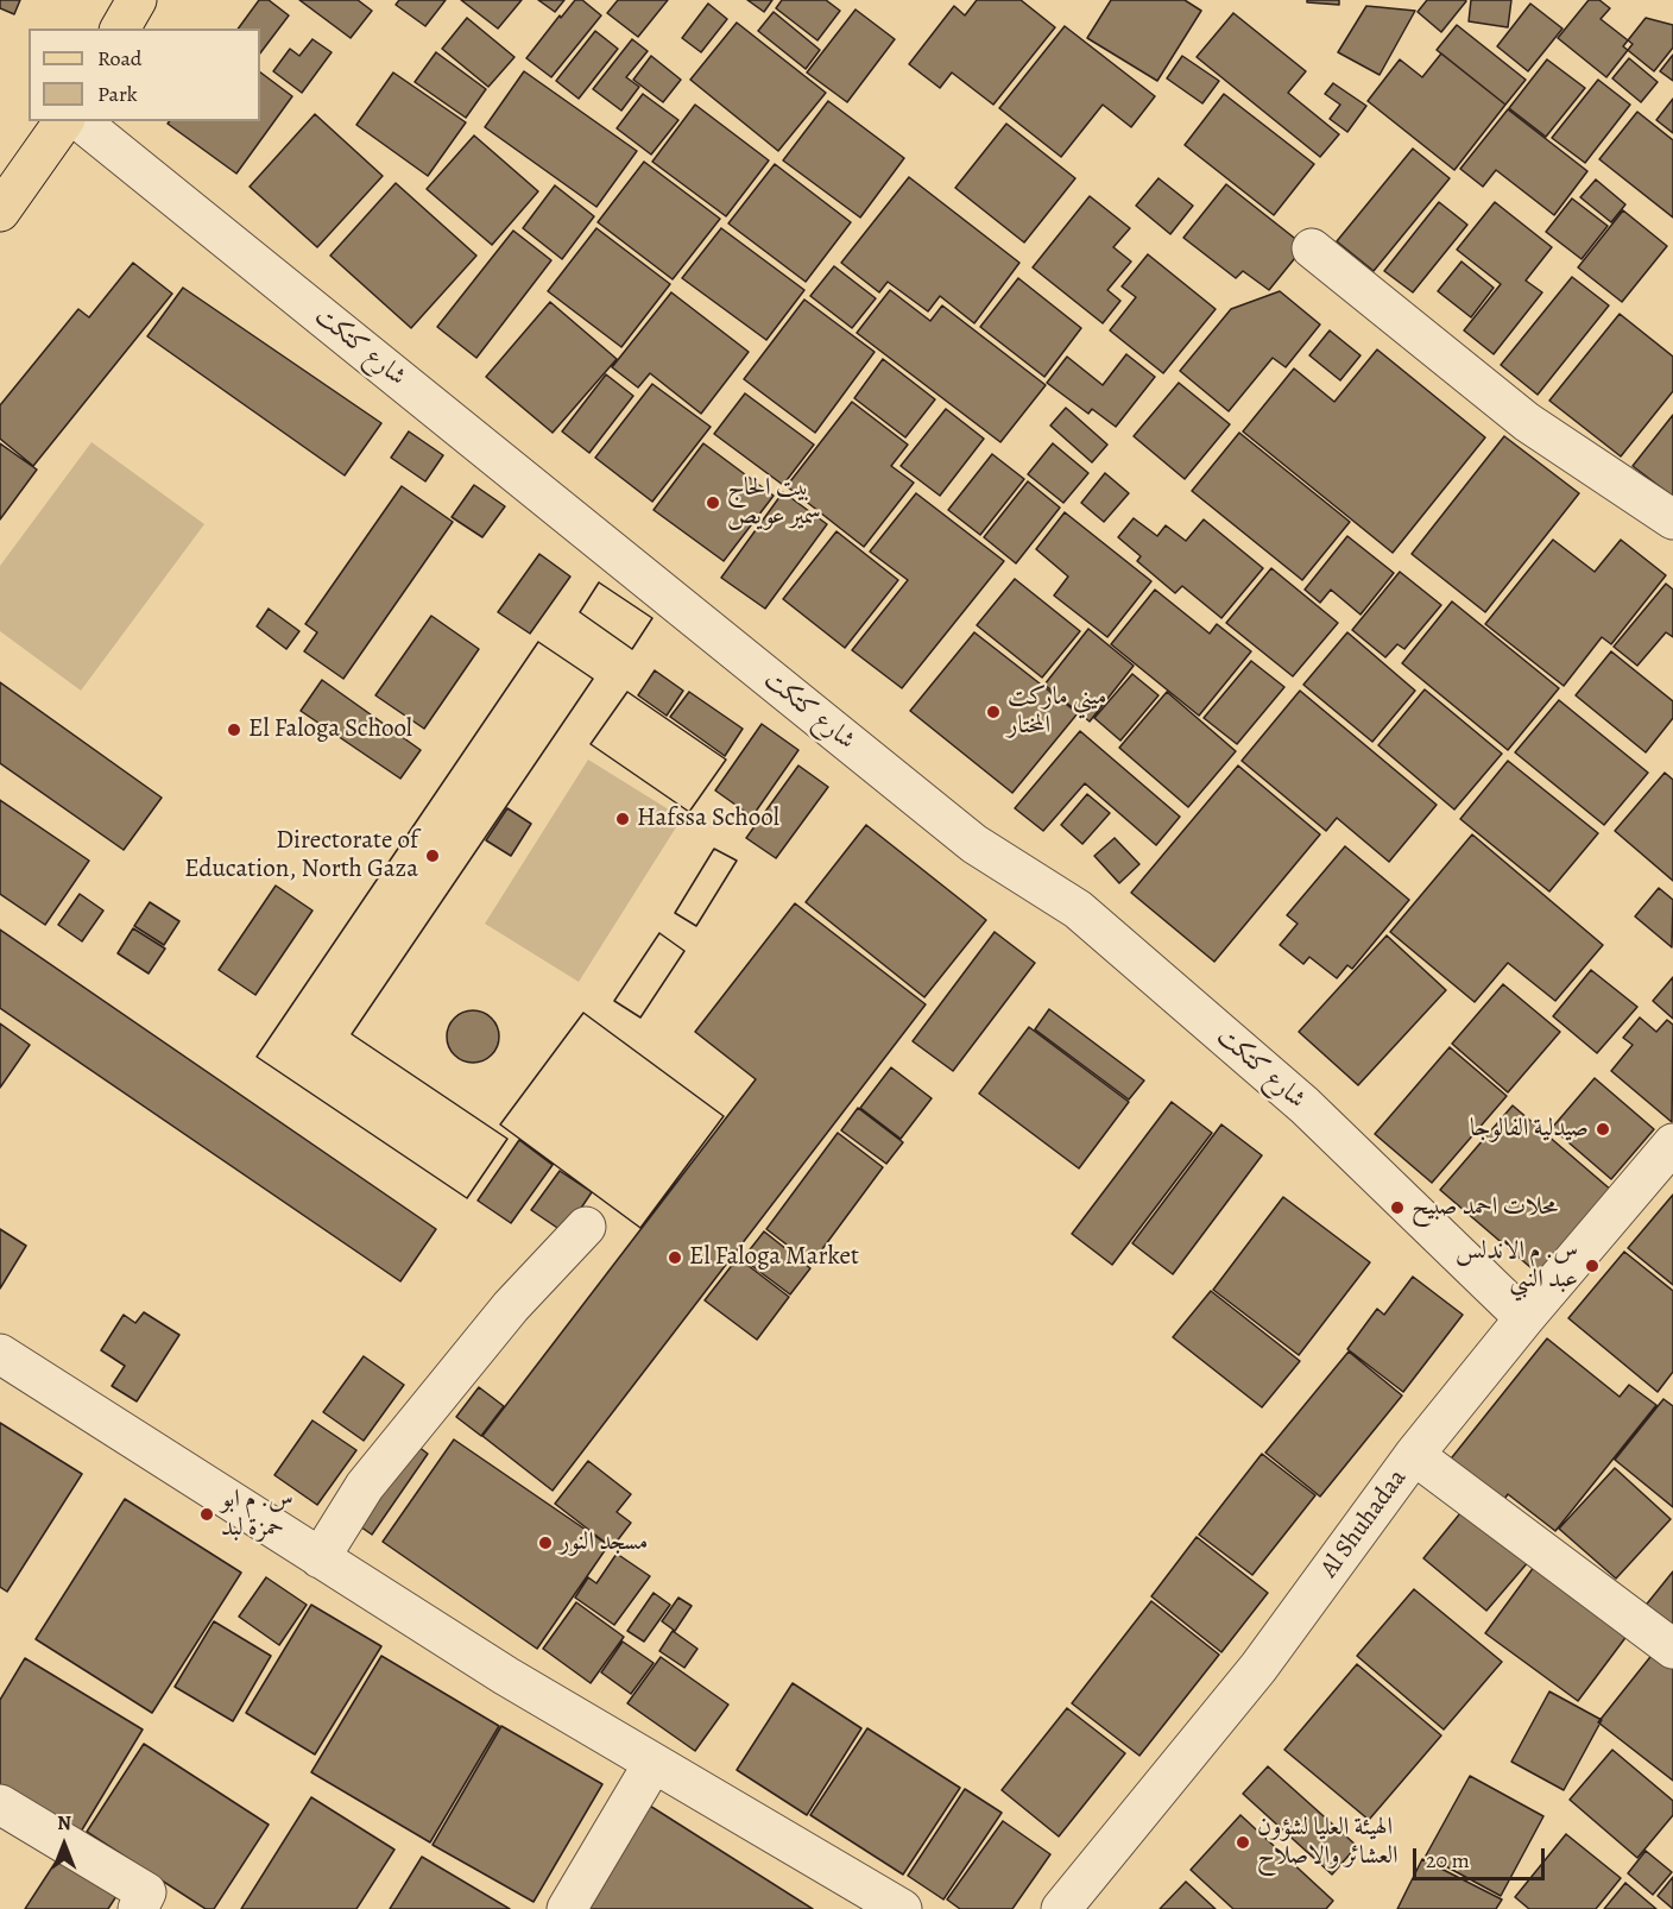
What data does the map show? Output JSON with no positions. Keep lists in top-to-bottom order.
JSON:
{
  "streets": {
    "street": ["شارع كتكت", "Al Shuhadaa"]
  },
  "crossings": [
    ["شارع كتكت", "Al Shuhadaa"]
  ],
  "places": [
    "بيت الحاج سمير عويص",
    "ميني ماركت المختار",
    "El Faloga School",
    "Hafssa School",
    "Directorate of Education, North Gaza",
    "صيدلية الفالوجا",
    "محلات احمد صبيح",
    "El Faloga Market",
    "س. م الاندلس عبد النبي",
    "س. م ابو حمزة لبد",
    "مسجد النور",
    "الهيئة العليا لشؤون العشائر والاصلاح"
  ],
  "legend": ["Road", "Park"],
  "scale_bar": "20 m",
  "north": "top"
}
